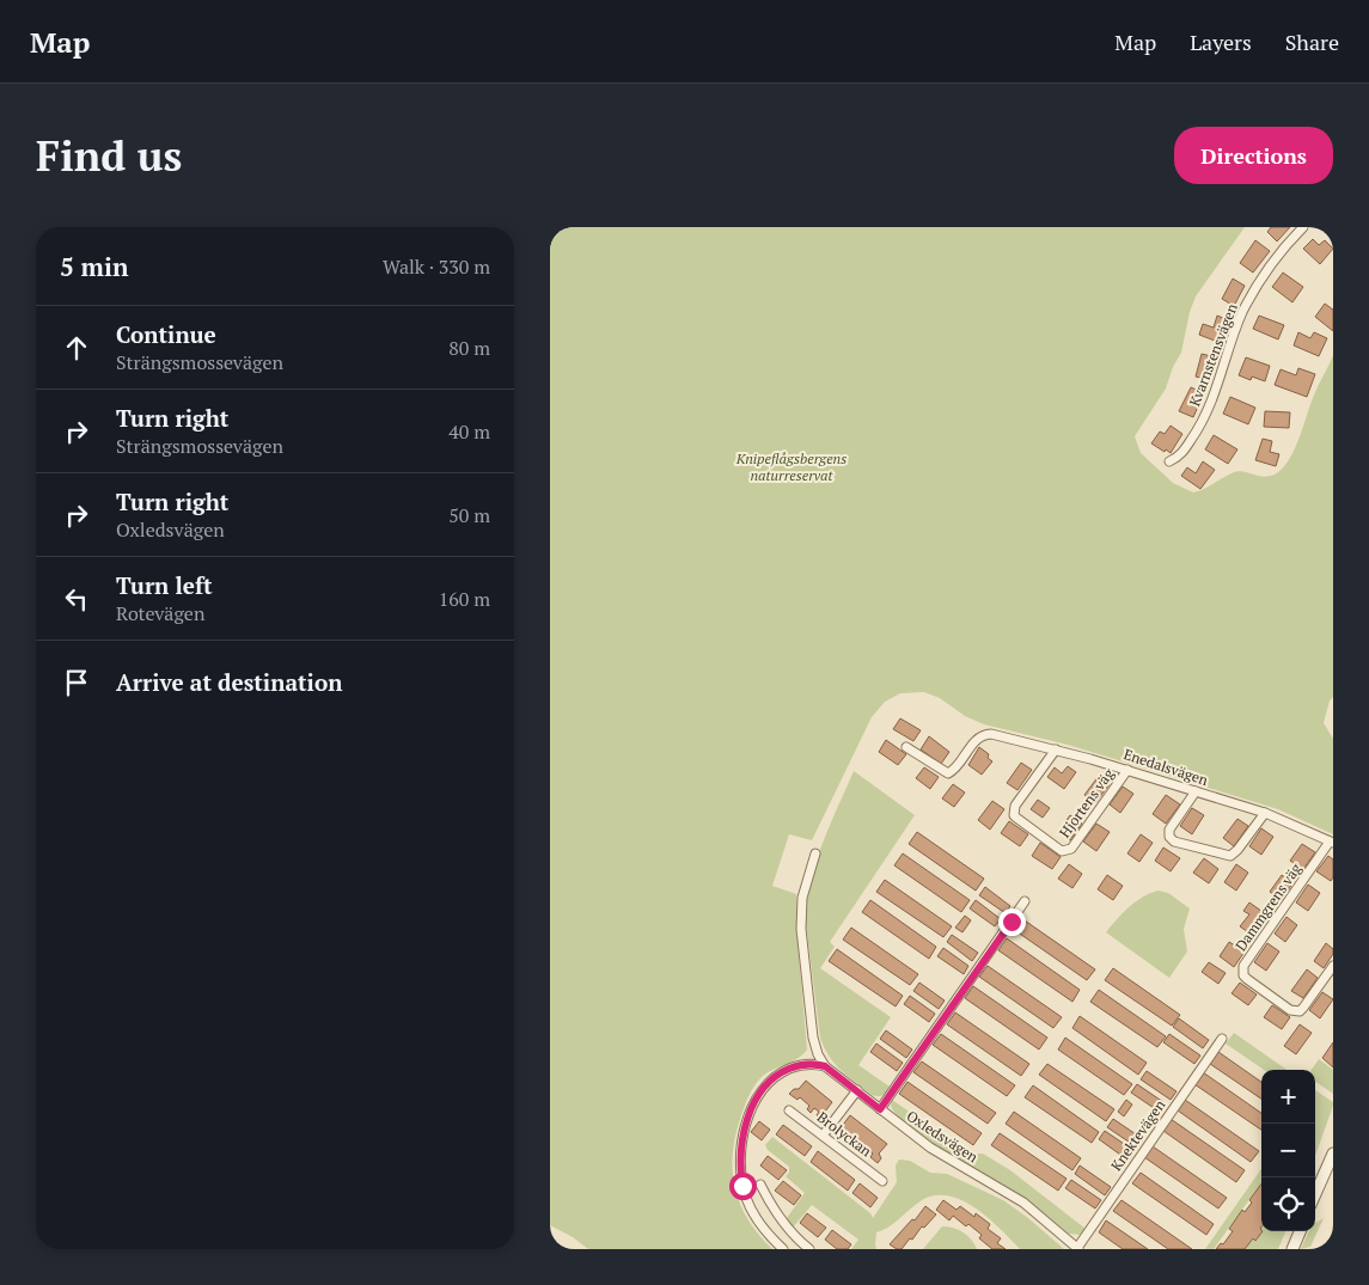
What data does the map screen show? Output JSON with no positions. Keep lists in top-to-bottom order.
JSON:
{
  "streets": {
    "street": [
      "Kvarnstensvägen",
      "Enedalsvägen",
      "Hjortens väg",
      "Dammgrens väg",
      "Brolyckan",
      "Knektevägen",
      "Oxledsvägen"
    ]
  },
  "crossings": [
    ["Enedalsvägen", "Hjortens väg"],
    ["Enedalsvägen", "Dammgrens väg"],
    ["Knektevägen", "Oxledsvägen"]
  ],
  "parks": ["Knipeflågsbergens naturreservat"],
  "page": {
    "header": "Map",
    "nav": ["Map", "Layers", "Share"],
    "buttons": "Directions",
    "title": "Find us",
    "heading": ["5 min", "Walk · 330 m"],
    "list": [
      ["Continue", "Strängsmossevägen", "80 m"],
      ["Turn right", "Strängsmossevägen", "40 m"],
      ["Turn right", "Oxledsvägen", "50 m"],
      ["Turn left", "Rotevägen", "160 m"],
      "Arrive at destination"
    ],
    "map_buttons": ["+", "−"]
  }
}
